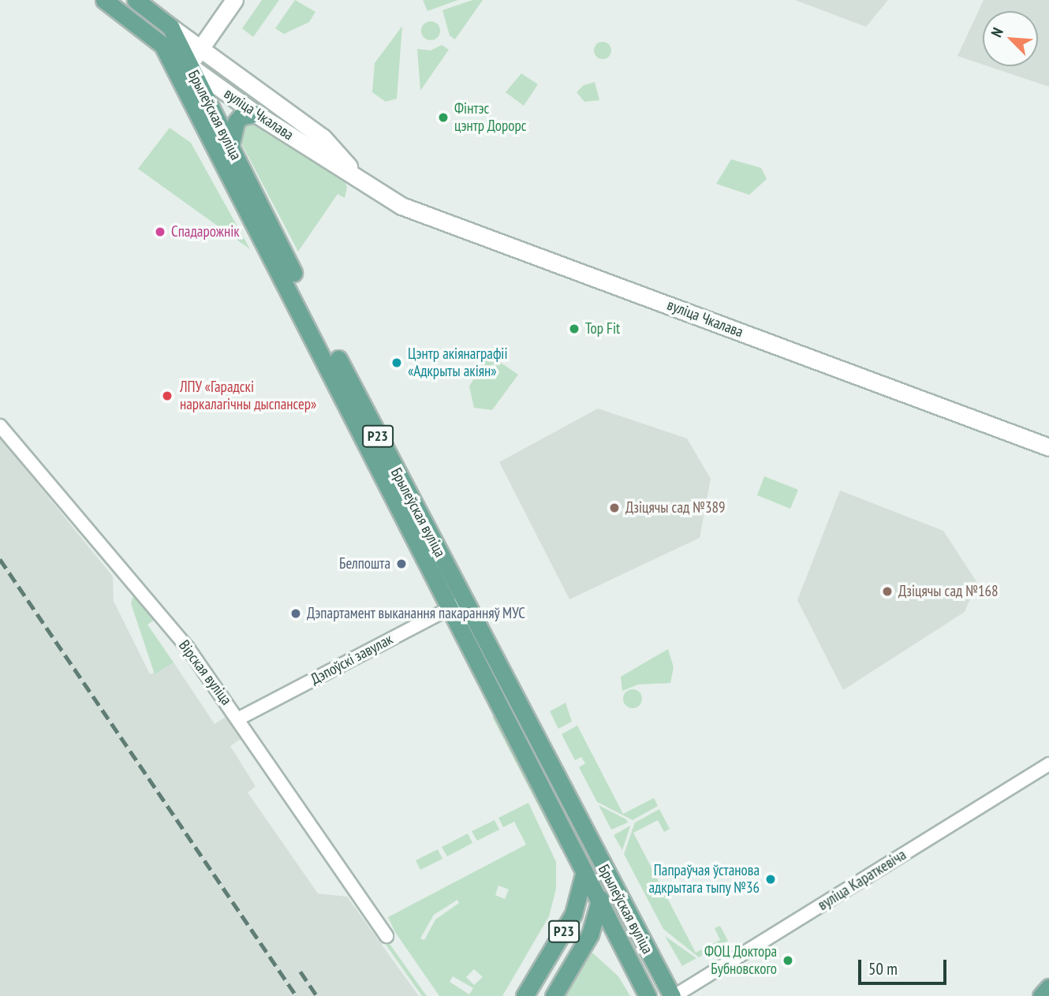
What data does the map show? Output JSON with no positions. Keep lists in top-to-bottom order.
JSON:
{
  "streets": {
    "main road": ["вуліца Чкалава", "Брылеўская вуліца", "Р23"],
    "street": ["Дэпоўскі завулак", "Вірская вуліца", "вуліца Караткевіча"]
  },
  "crossings": [
    ["вуліца Чкалава", "Брылеўская вуліца"],
    ["Брылеўская вуліца", "Р23"],
    ["Брылеўская вуліца", "Дэпоўскі завулак"],
    ["Брылеўская вуліца", "вуліца Караткевіча"],
    ["Дэпоўскі завулак", "Вірская вуліца"]
  ],
  "places": [
    "Фінтэс цэнтр Дорорс",
    "Спадарожнік",
    "Top Fit",
    "Цэнтр акіянаграфіі «Адкрыты акіян»",
    "ЛПУ «Гарадскі наркалагічны дыспансер»",
    "Дзіцячы сад №389",
    "Белпошта",
    "Дзіцячы сад №168",
    "Дэпартамент выканання пакаранняў МУС",
    "Папраўчая ўстанова адкрытага тыпу №36",
    "ФОЦ Доктора Бубновского"
  ],
  "scale_bar": "50 m",
  "north": "top left"
}
